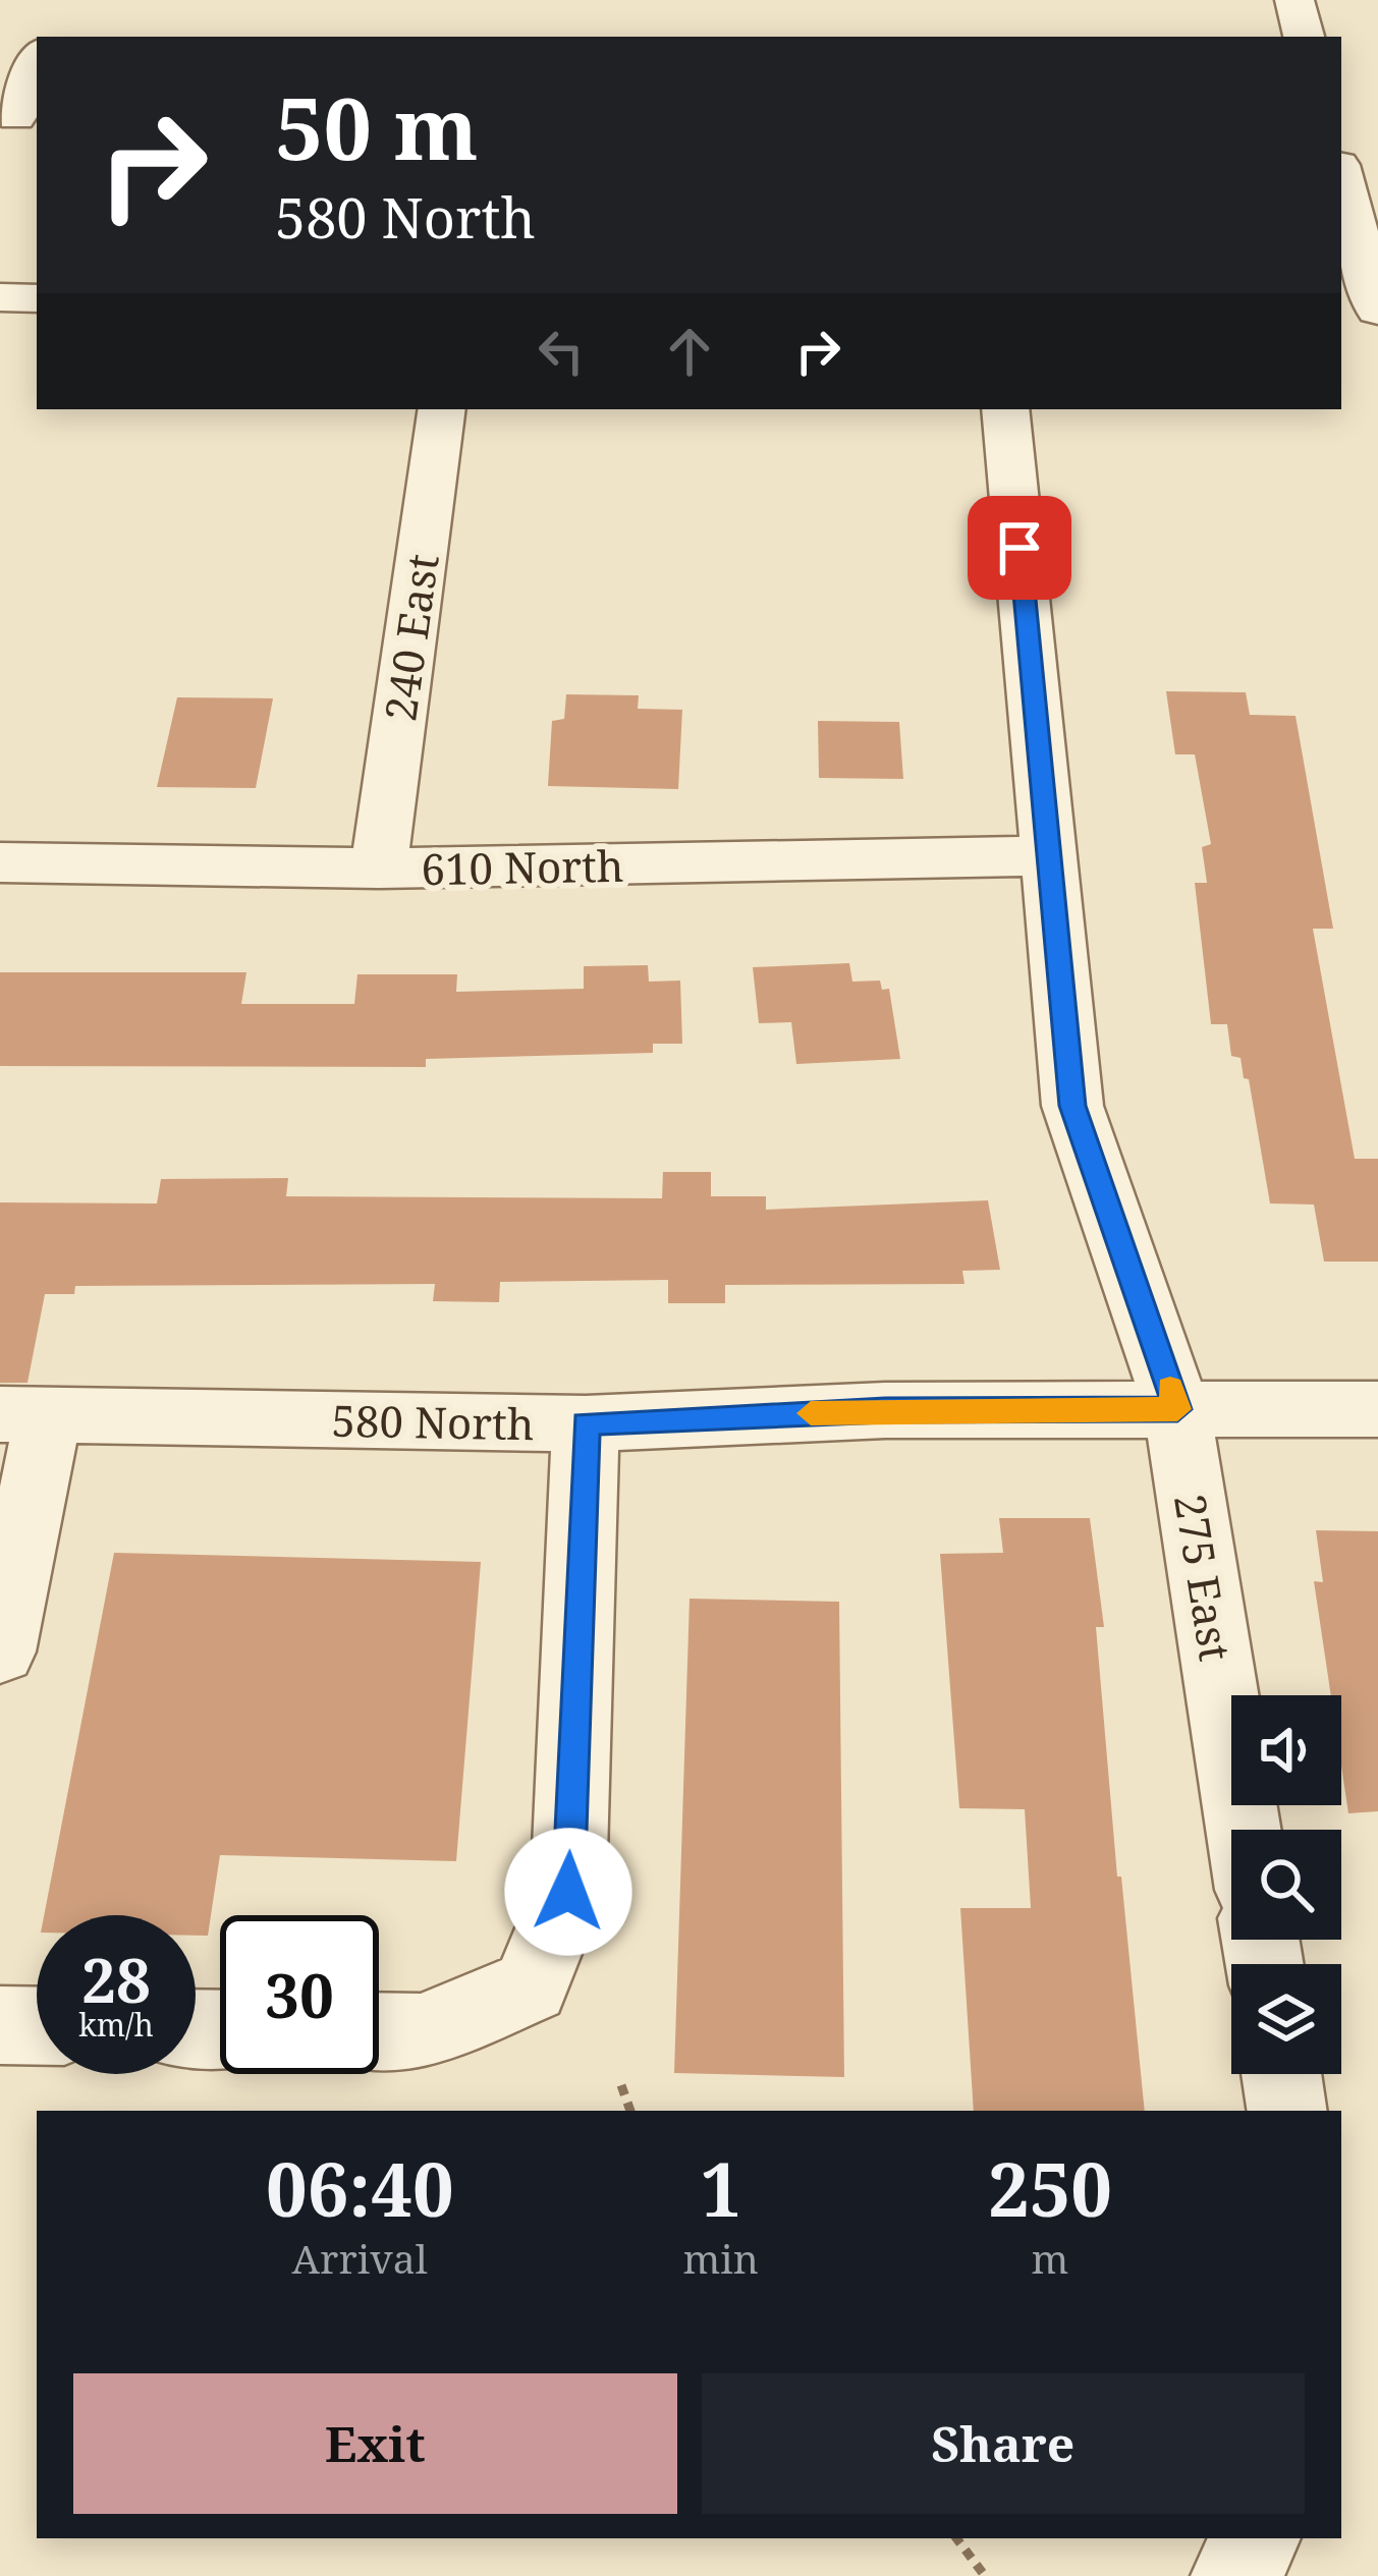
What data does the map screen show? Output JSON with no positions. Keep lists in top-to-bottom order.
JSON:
{
  "streets": {
    "street": [
      "240 East",
      "610 North",
      "580 North",
      "275 East"
    ]
  },
  "crossings": [
    ["240 East", "610 North"],
    ["610 North", "275 East"],
    ["580 North", "275 East"]
  ],
  "page": {
    "turn": ["50 m", "580 North"],
    "speed": "28 km/h",
    "limit": "30",
    "eta": [
      "06:40",
      "Arrival",
      "1",
      "min",
      "250",
      "m"
    ],
    "buttons": ["Exit", "Share"]
  }
}
